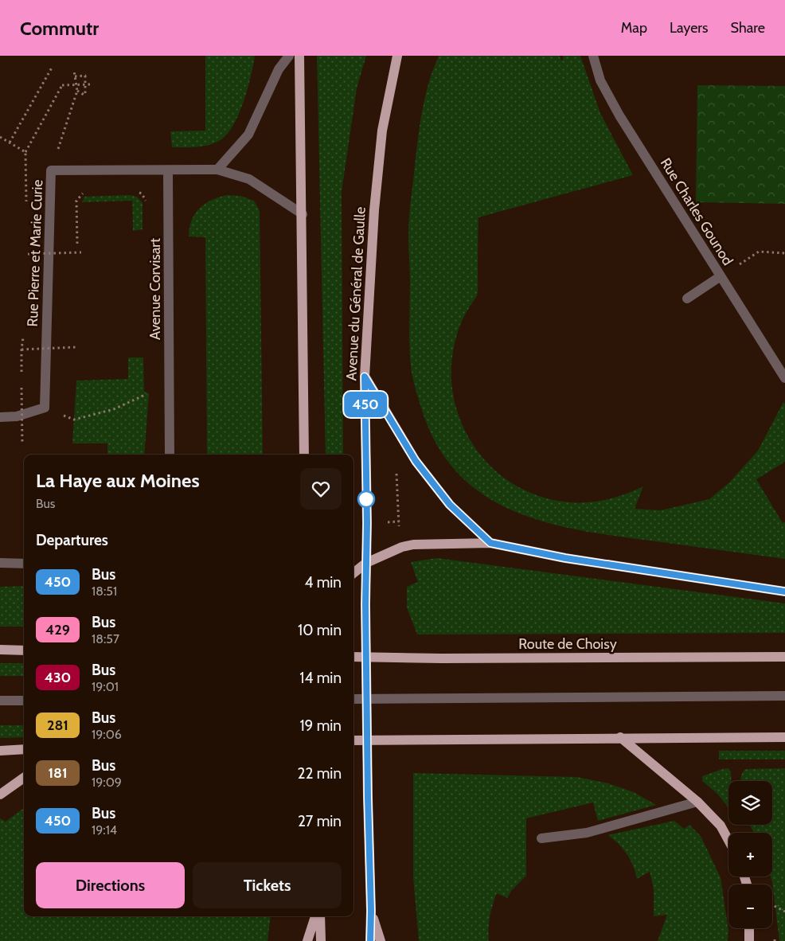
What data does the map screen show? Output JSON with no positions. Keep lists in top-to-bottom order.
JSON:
{
  "streets": {
    "main road": ["Avenue du Général de Gaulle", "Route de Choisy"],
    "street": ["Rue Charles Gounod", "Rue Pierre et Marie Curie", "Avenue Corvisart"]
  },
  "crossings": [
    ["Rue Pierre et Marie Curie", "Avenue Corvisart"]
  ],
  "lines": ["bus line 450"],
  "page": {
    "header": "Commutr",
    "nav": ["Map", "Layers", "Share"],
    "on_map": "450",
    "heading": [
      ["La Haye aux Moines", "Bus"],
      "Departures"
    ],
    "list": [
      {
        "mark": "450",
        "name": "Bus",
        "note": "18:51",
        "value": "4 min"
      },
      {
        "mark": "429",
        "name": "Bus",
        "note": "18:57",
        "value": "10 min"
      },
      {
        "mark": "430",
        "name": "Bus",
        "note": "19:01",
        "value": "14 min"
      },
      {
        "mark": "281",
        "name": "Bus",
        "note": "19:06",
        "value": "19 min"
      },
      {
        "mark": "181",
        "name": "Bus",
        "note": "19:09",
        "value": "22 min"
      },
      {
        "mark": "450",
        "name": "Bus",
        "note": "19:14",
        "value": "27 min"
      }
    ],
    "map_buttons": ["+", "−"],
    "buttons": ["Directions", "Tickets"]
  }
}
